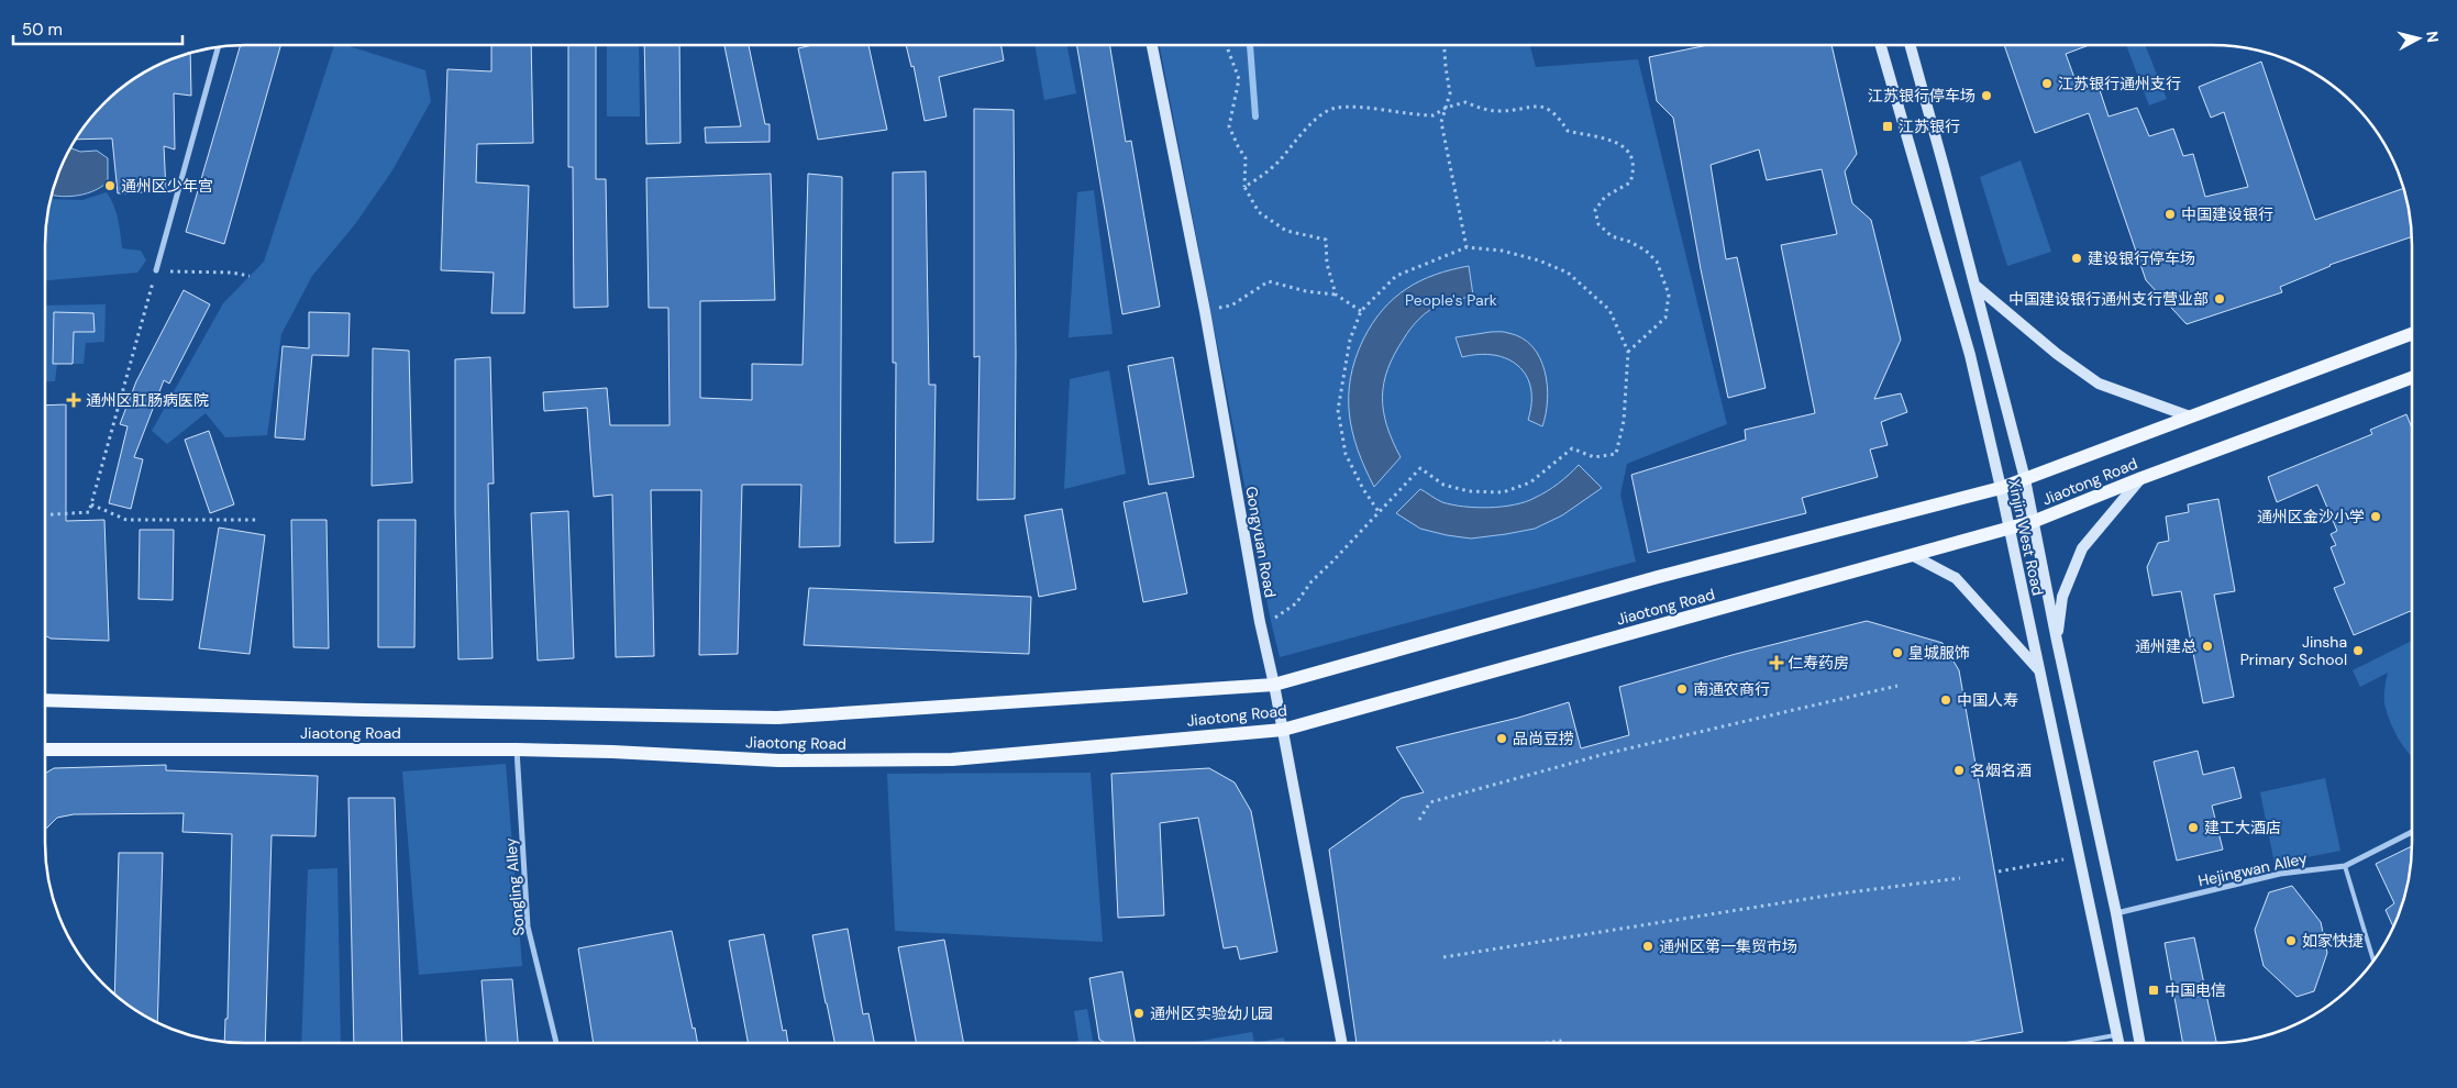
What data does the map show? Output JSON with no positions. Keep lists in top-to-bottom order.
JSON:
{
  "streets": {
    "main road": ["Jiaotong Road", "Xinjin West Road", "Gongyuan Road"],
    "street": ["Hejingwan Alley", "Songling Alley"]
  },
  "crossings": [
    ["Jiaotong Road", "Xinjin West Road"],
    ["Jiaotong Road", "Gongyuan Road"],
    ["Jiaotong Road", "Songling Alley"],
    ["Xinjin West Road", "Hejingwan Alley"]
  ],
  "parks": ["People's Park"],
  "places": {
    "other": [
      "江苏银行通州支行",
      "江苏银行停车场",
      "通州区少年宫",
      "中国建设银行",
      "建设银行停车场",
      "中国建设银行通州支行营业部",
      "通州区金沙小学",
      "通州建总",
      "Jinsha Primary School",
      "皇城服饰",
      "南通农商行",
      "中国人寿",
      "品尚豆捞",
      "名烟名酒",
      "建工大酒店",
      "如家快捷",
      "通州区第一集贸市场",
      "通州区实验幼儿园"
    ],
    "transit": ["江苏银行", "中国电信"],
    "health": ["通州区肛肠病医院", "仁寿药房"]
  },
  "scale_bar": "50 m",
  "north": "right"
}
